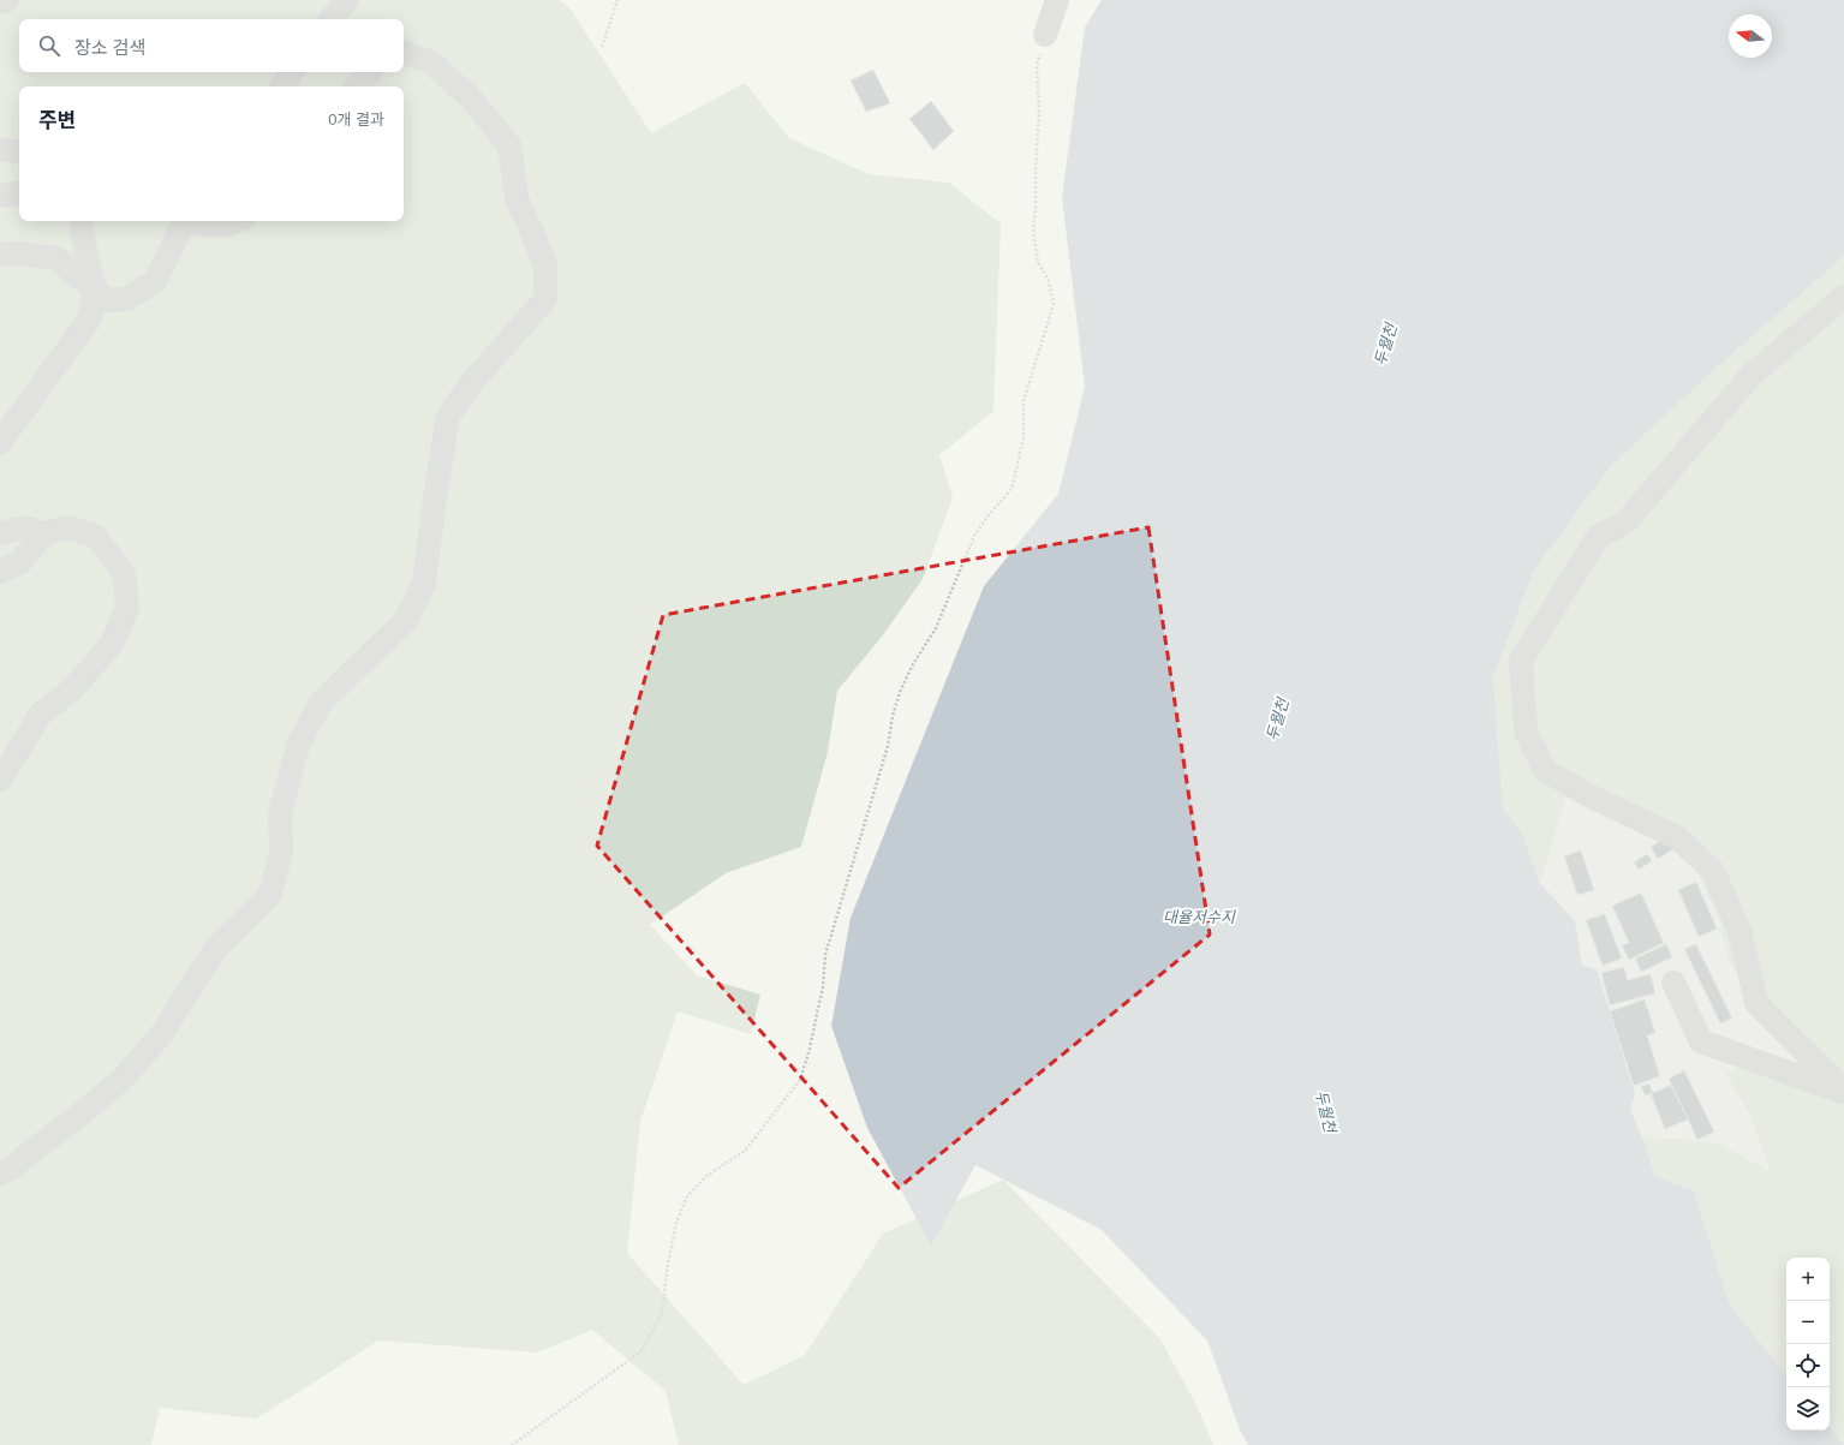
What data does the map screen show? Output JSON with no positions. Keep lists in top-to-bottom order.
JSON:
{
  "water": ["두월천", "대율저수지"],
  "north": "left",
  "page": {
    "search": "장소 검색",
    "heading": ["주변", "0개 결과"],
    "map_buttons": ["+", "−"]
  }
}
